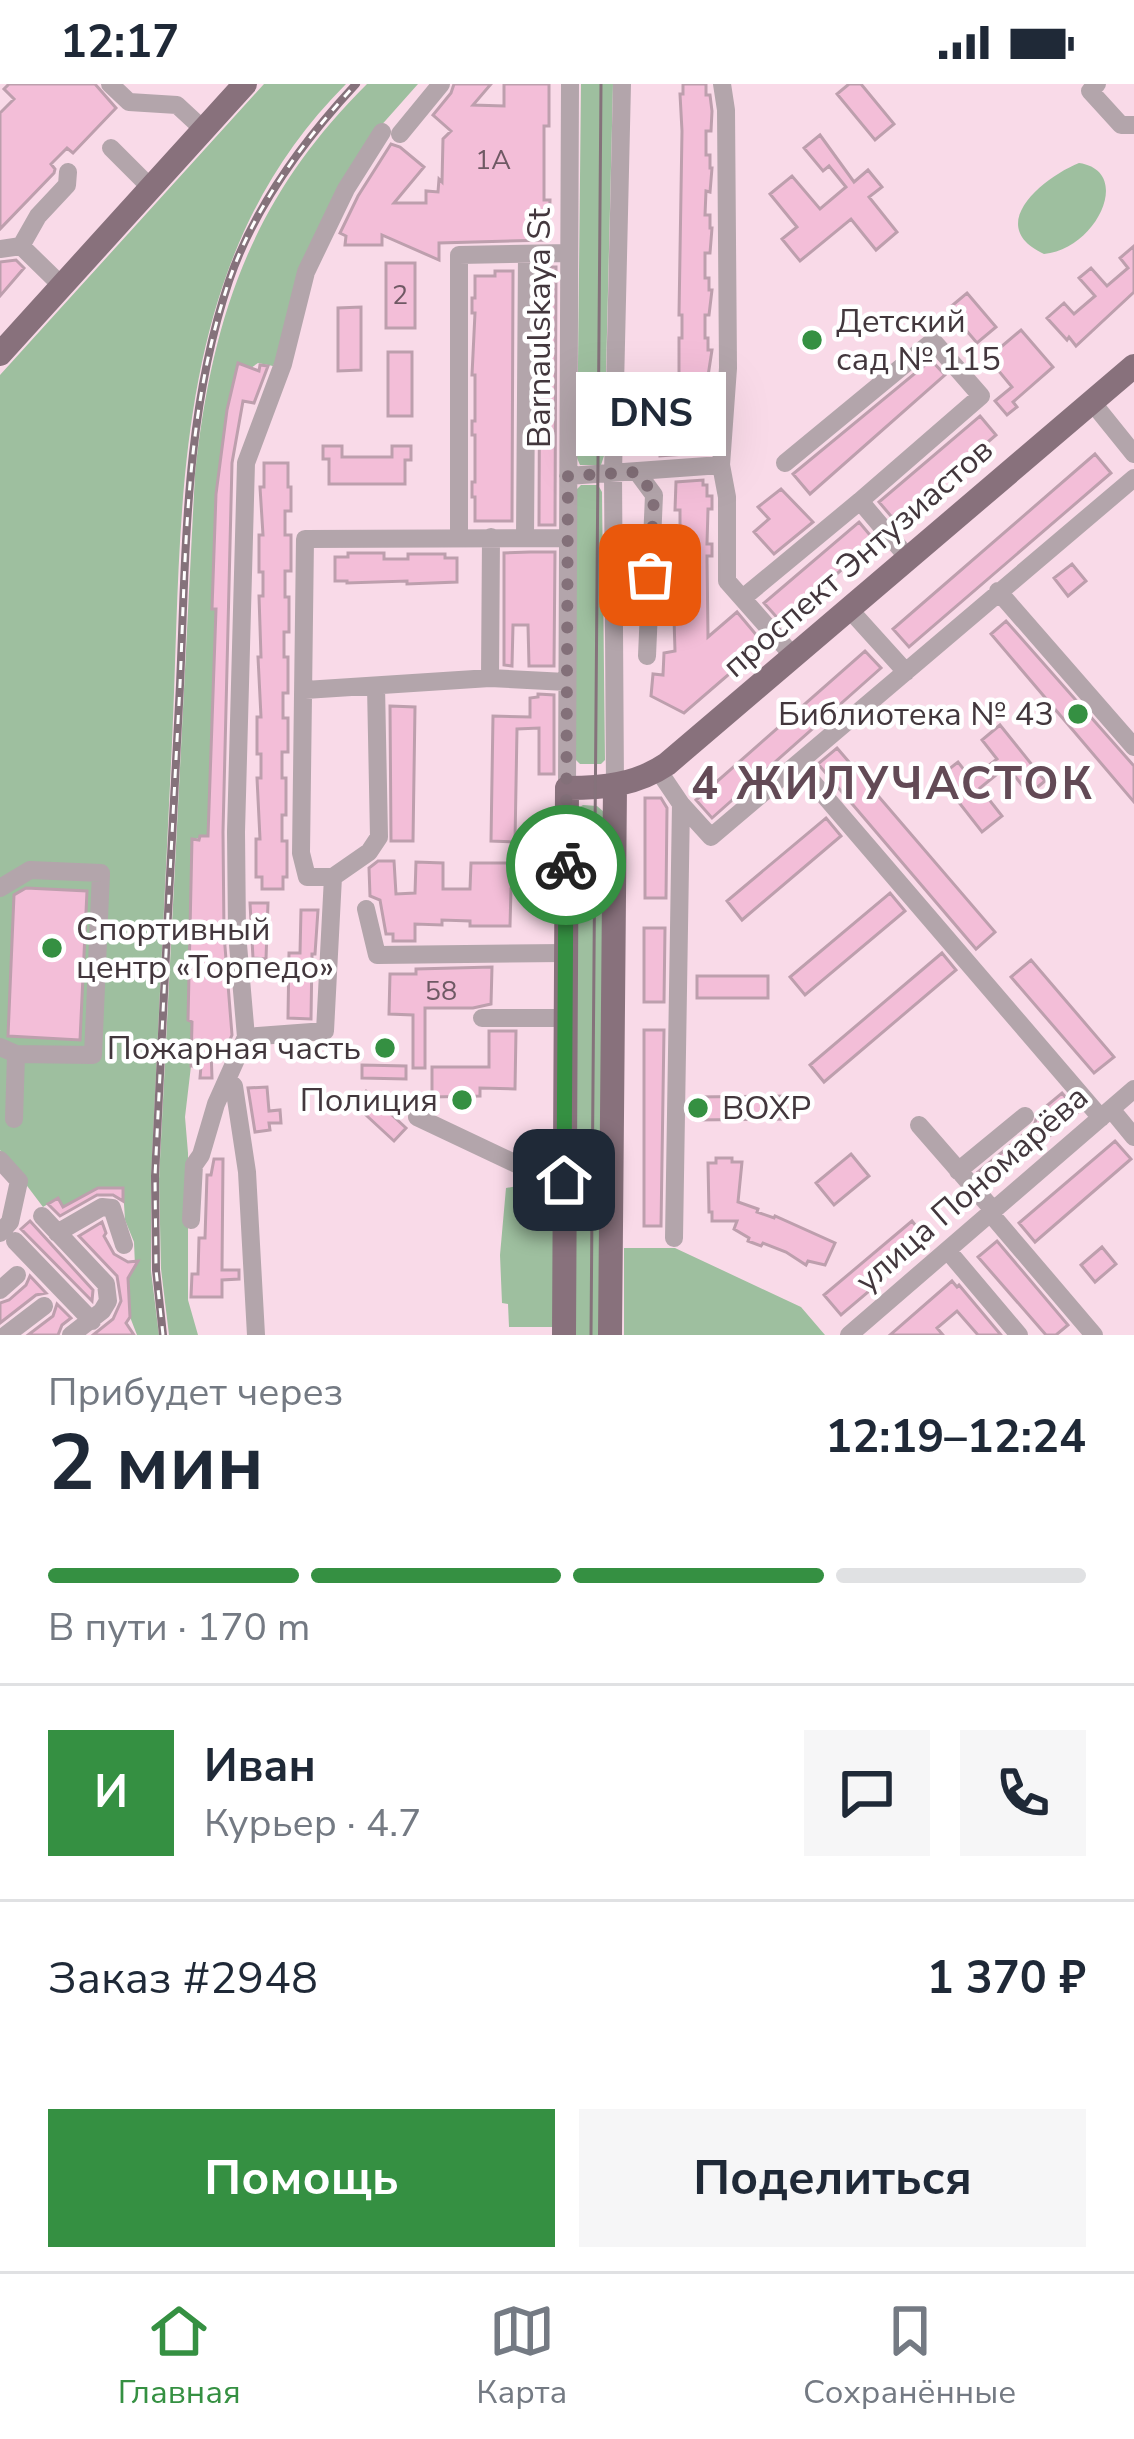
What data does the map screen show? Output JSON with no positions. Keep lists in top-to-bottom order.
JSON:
{
  "streets": {
    "main road": ["проспект Энтузиастов"],
    "street": ["Barnaulskaya St", "улица Пономарёва"]
  },
  "crossings": [
    ["Barnaulskaya St", "проспект Энтузиастов"]
  ],
  "districts": ["4 ЖИЛУЧАСТОК"],
  "places": [
    "Детский сад № 115",
    "DNS",
    "Библиотека № 43",
    "Спортивный центр «Торпедо»",
    "Пожарная часть",
    "Полиция",
    "ВОХР"
  ],
  "house_numbers": ["1А", "2", "58"],
  "page": {
    "status": "12:17",
    "bubble": "DNS",
    "heading": ["2 мин", "Прибудет через", "12:19–12:24"],
    "panel": [
      "Иван",
      "Курьер · 4.7",
      "Заказ #2948",
      "1 370 ₽"
    ],
    "bar": "В пути · 170 m",
    "round": "И",
    "buttons": ["Помощь", "Поделиться"],
    "tabs": ["Главная", "Карта", "Сохранённые"]
  }
}
